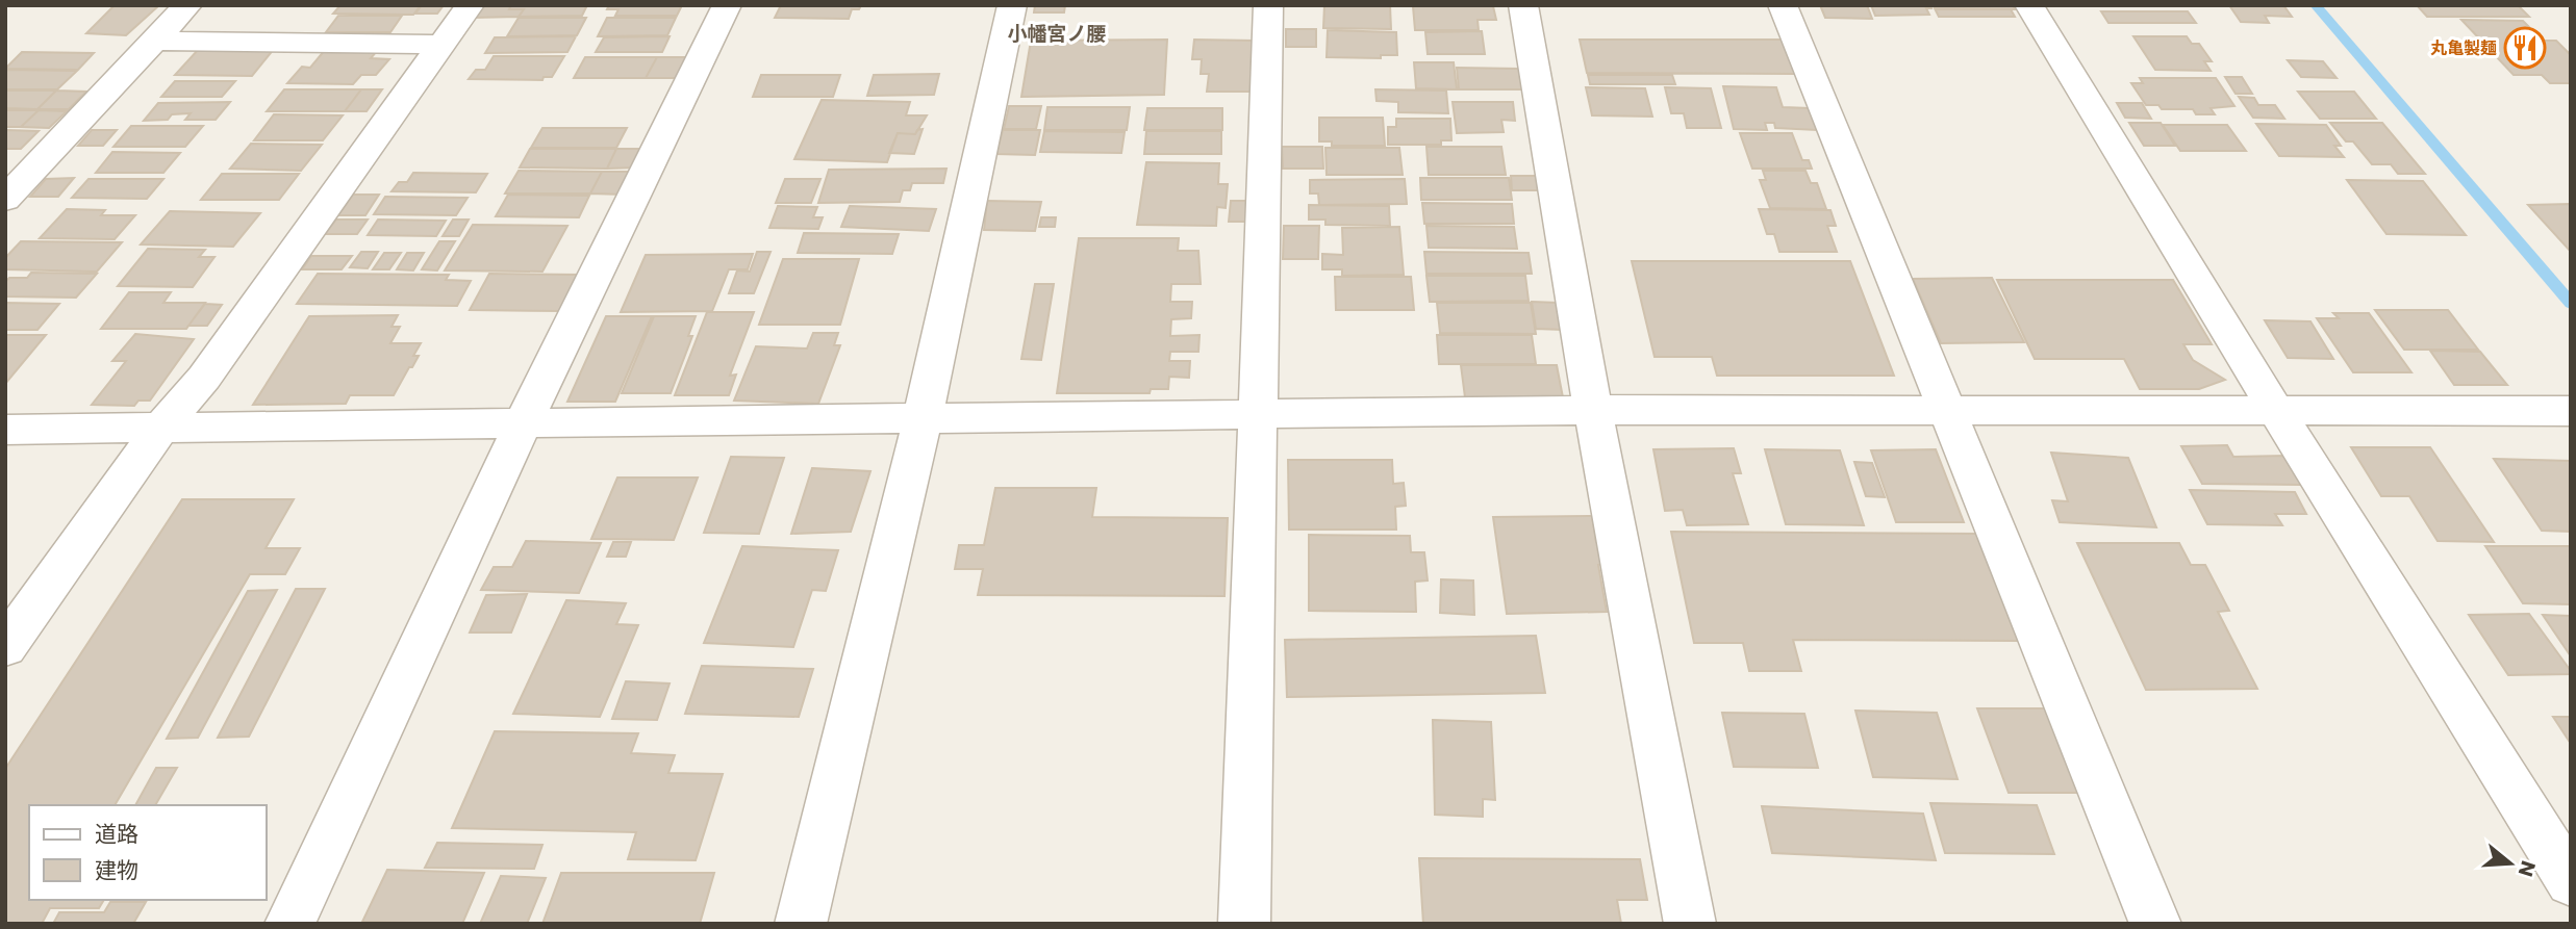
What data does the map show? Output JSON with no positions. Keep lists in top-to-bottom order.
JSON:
{
  "districts": ["小幡宮ノ腰"],
  "places": {
    "restaurant": ["丸亀製麺"]
  },
  "legend": ["道路", "建物"],
  "north": "right"
}
